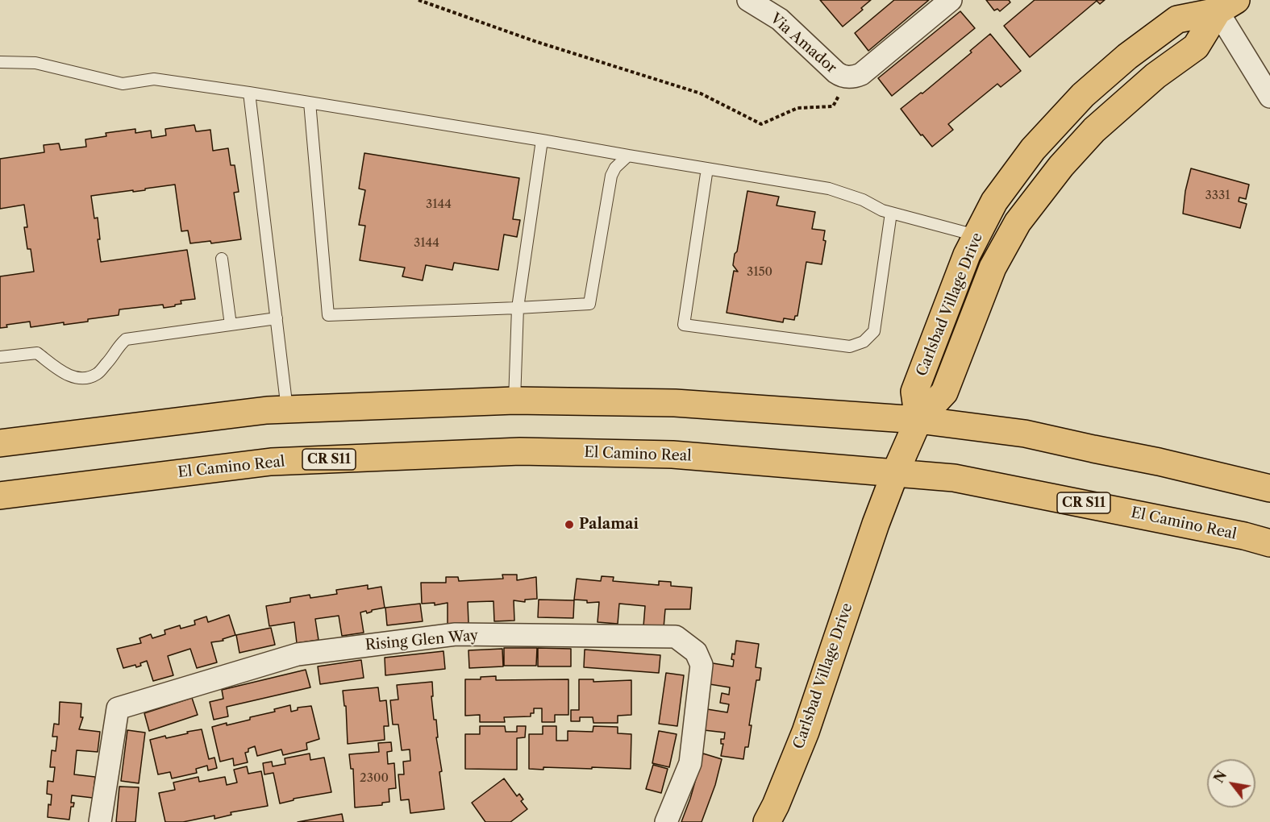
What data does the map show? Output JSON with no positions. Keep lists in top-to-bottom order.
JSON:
{
  "streets": {
    "main road": ["Carlsbad Village Drive", "El Camino Real", "CR S11"],
    "street": ["Via Amador", "Rising Glen Way"]
  },
  "crossings": [
    ["Carlsbad Village Drive", "El Camino Real"]
  ],
  "places": ["Palamai"],
  "house_numbers": [
    "3331",
    "3144",
    "3144",
    "3150",
    "2300"
  ],
  "north": "top left"
}
